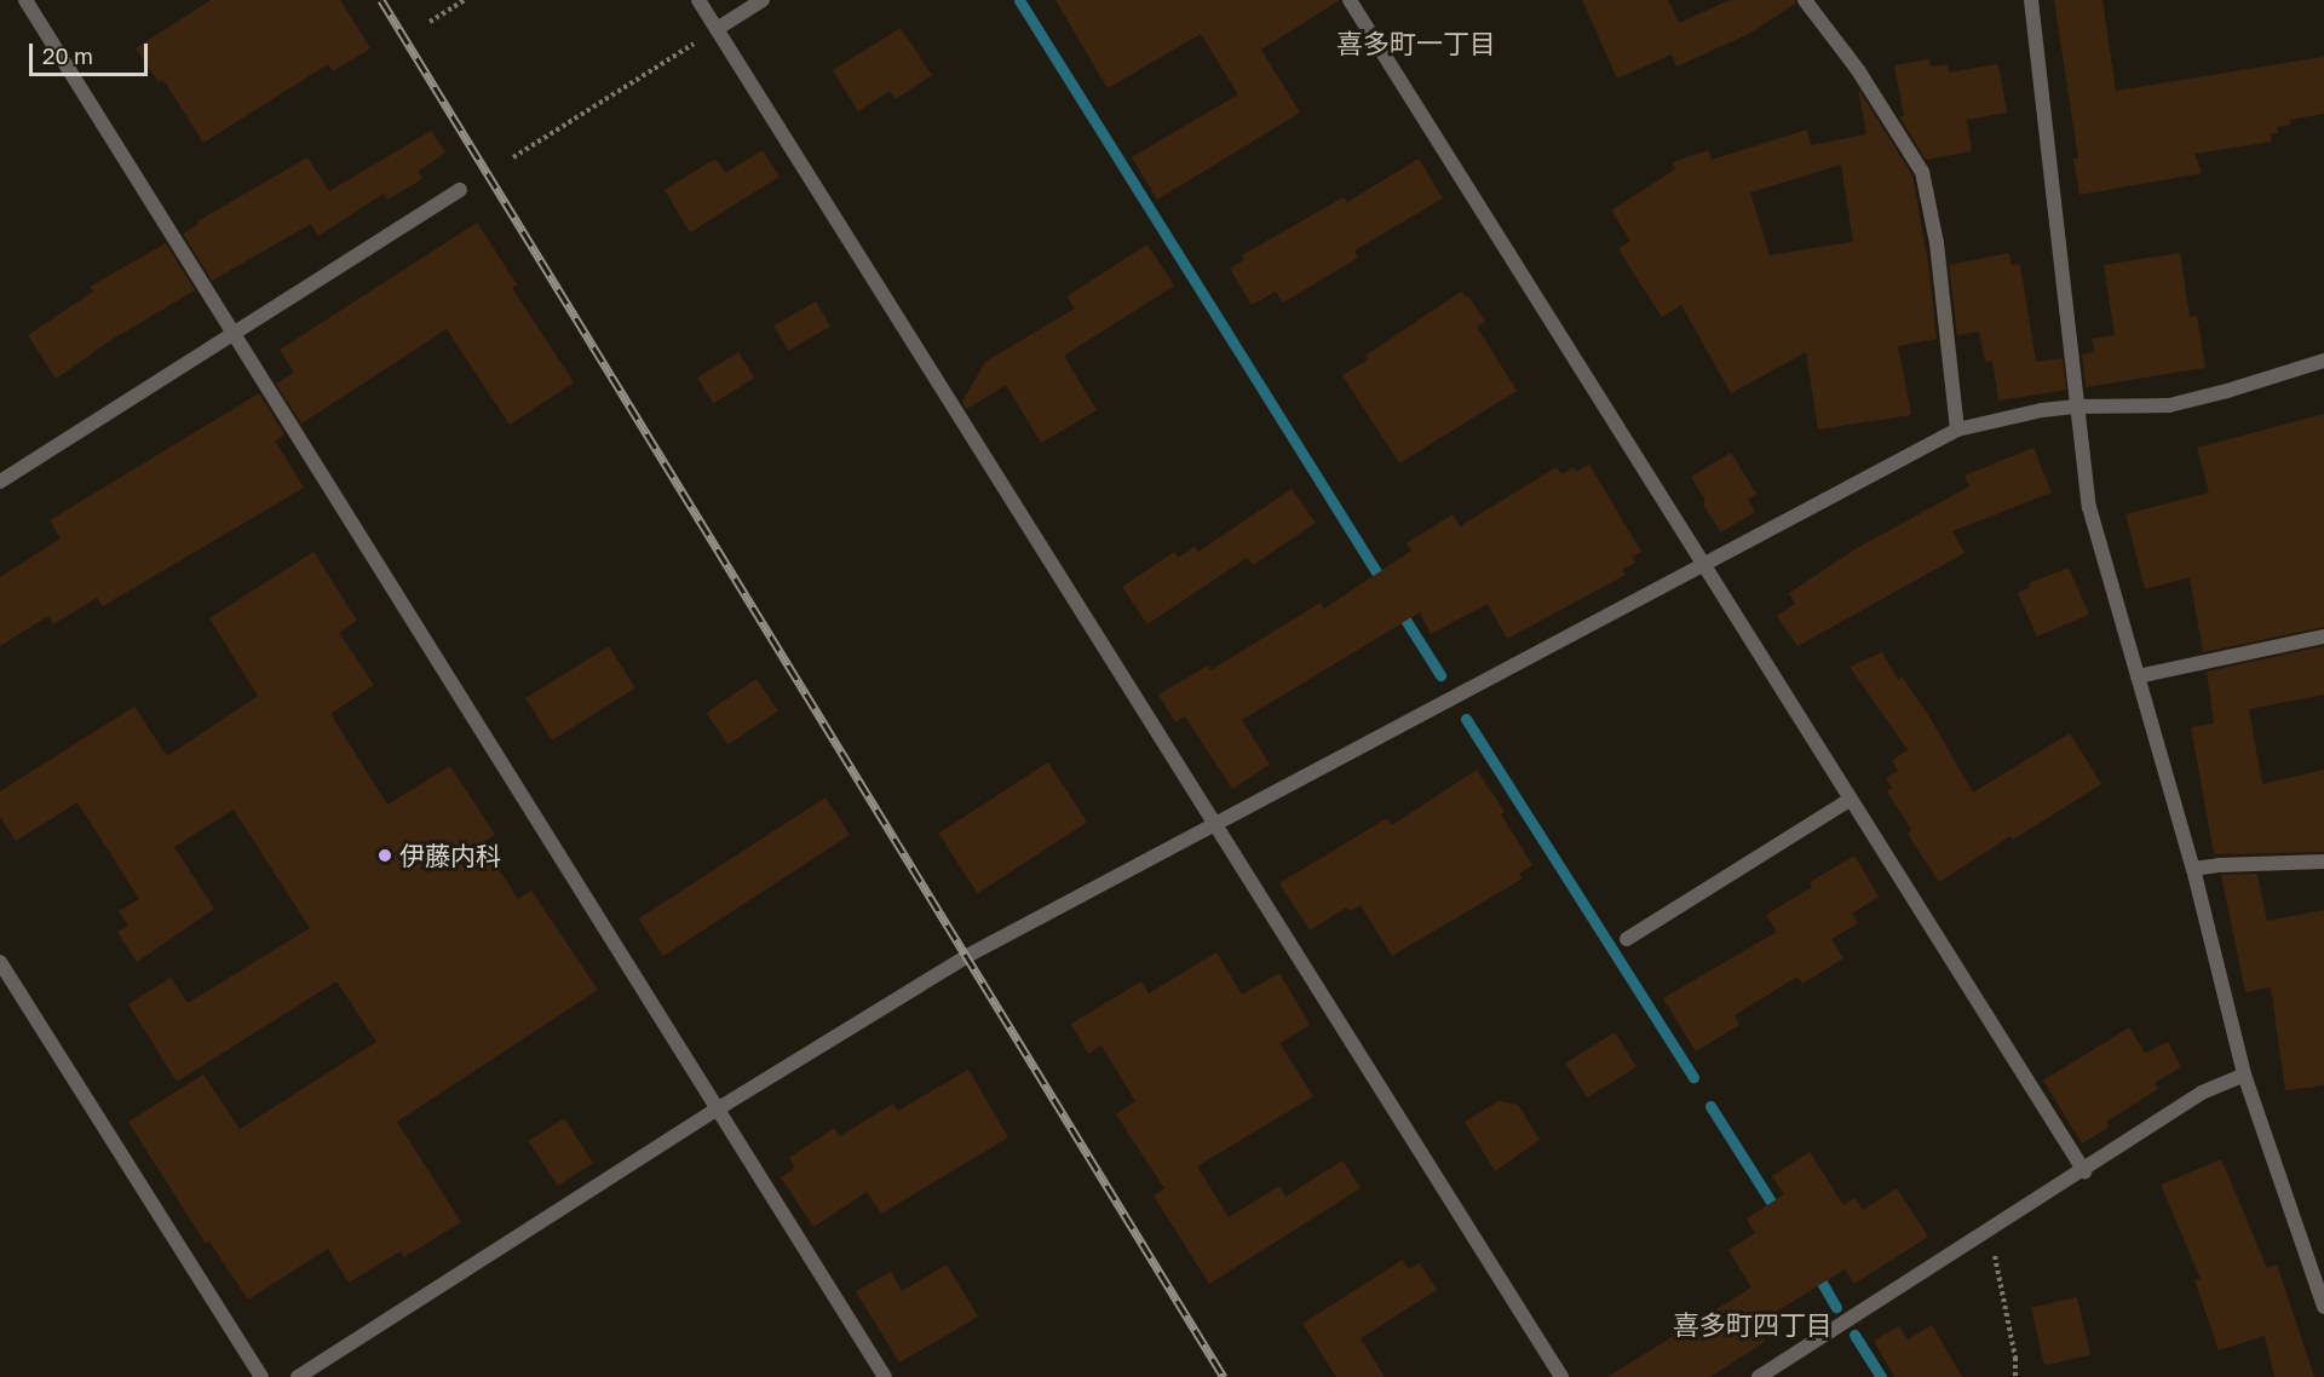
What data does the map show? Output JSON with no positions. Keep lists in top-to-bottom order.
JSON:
{
  "districts": ["喜多町一丁目", "喜多町四丁目"],
  "places": ["伊藤内科"],
  "scale_bar": "20 m"
}
